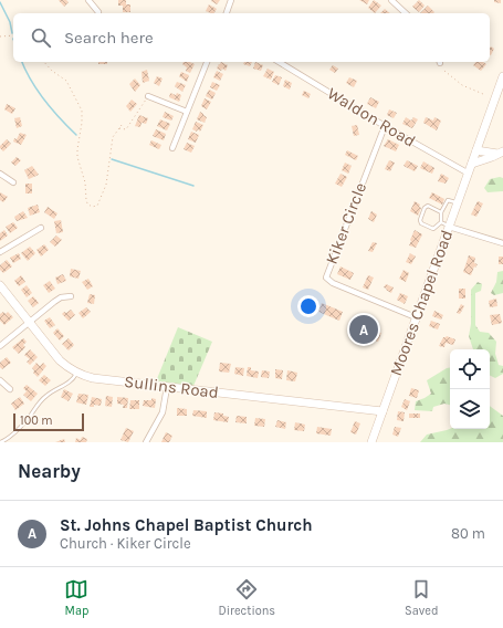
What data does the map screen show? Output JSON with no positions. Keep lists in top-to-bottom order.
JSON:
{
  "streets": {
    "street": [
      "Waldon Road",
      "Kiker Circle",
      "Moores Chapel Road",
      "Sullins Road"
    ]
  },
  "crossings": [
    ["Waldon Road", "Kiker Circle"],
    ["Waldon Road", "Moores Chapel Road"],
    ["Kiker Circle", "Moores Chapel Road"],
    ["Moores Chapel Road", "Sullins Road"]
  ],
  "scale_bar": "100 m",
  "page": {
    "search": "Search here",
    "pins": "A",
    "scale": "100 m",
    "heading": "Nearby",
    "list": [
      {
        "mark": "A",
        "name": "St. Johns Chapel Baptist Church",
        "note": "Church · Kiker Circle",
        "value": "80 m"
      }
    ],
    "nav": ["Map", "Directions", "Saved"]
  }
}
